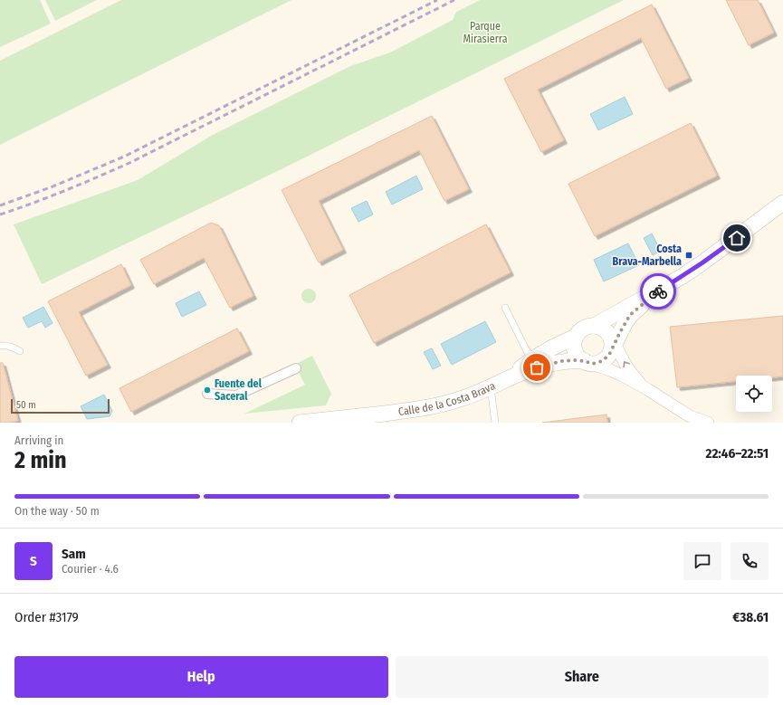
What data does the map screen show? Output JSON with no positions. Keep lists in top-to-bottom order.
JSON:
{
  "streets": {
    "street": ["Calle de la Costa Brava"]
  },
  "parks": ["Parque Mirasierra"],
  "places": {
    "transit": ["Costa Brava-Marbella"],
    "other": ["Fuente del Saceral"]
  },
  "scale_bar": "50 m",
  "page": {
    "scale": "50 m",
    "heading": ["2 min", "Arriving in", "22:46–22:51"],
    "panel": [
      "Sam",
      "Courier · 4.6",
      "Order #3179",
      "€38.61"
    ],
    "bar": "On the way · 50 m",
    "round": "S",
    "buttons": ["Help", "Share"]
  }
}
